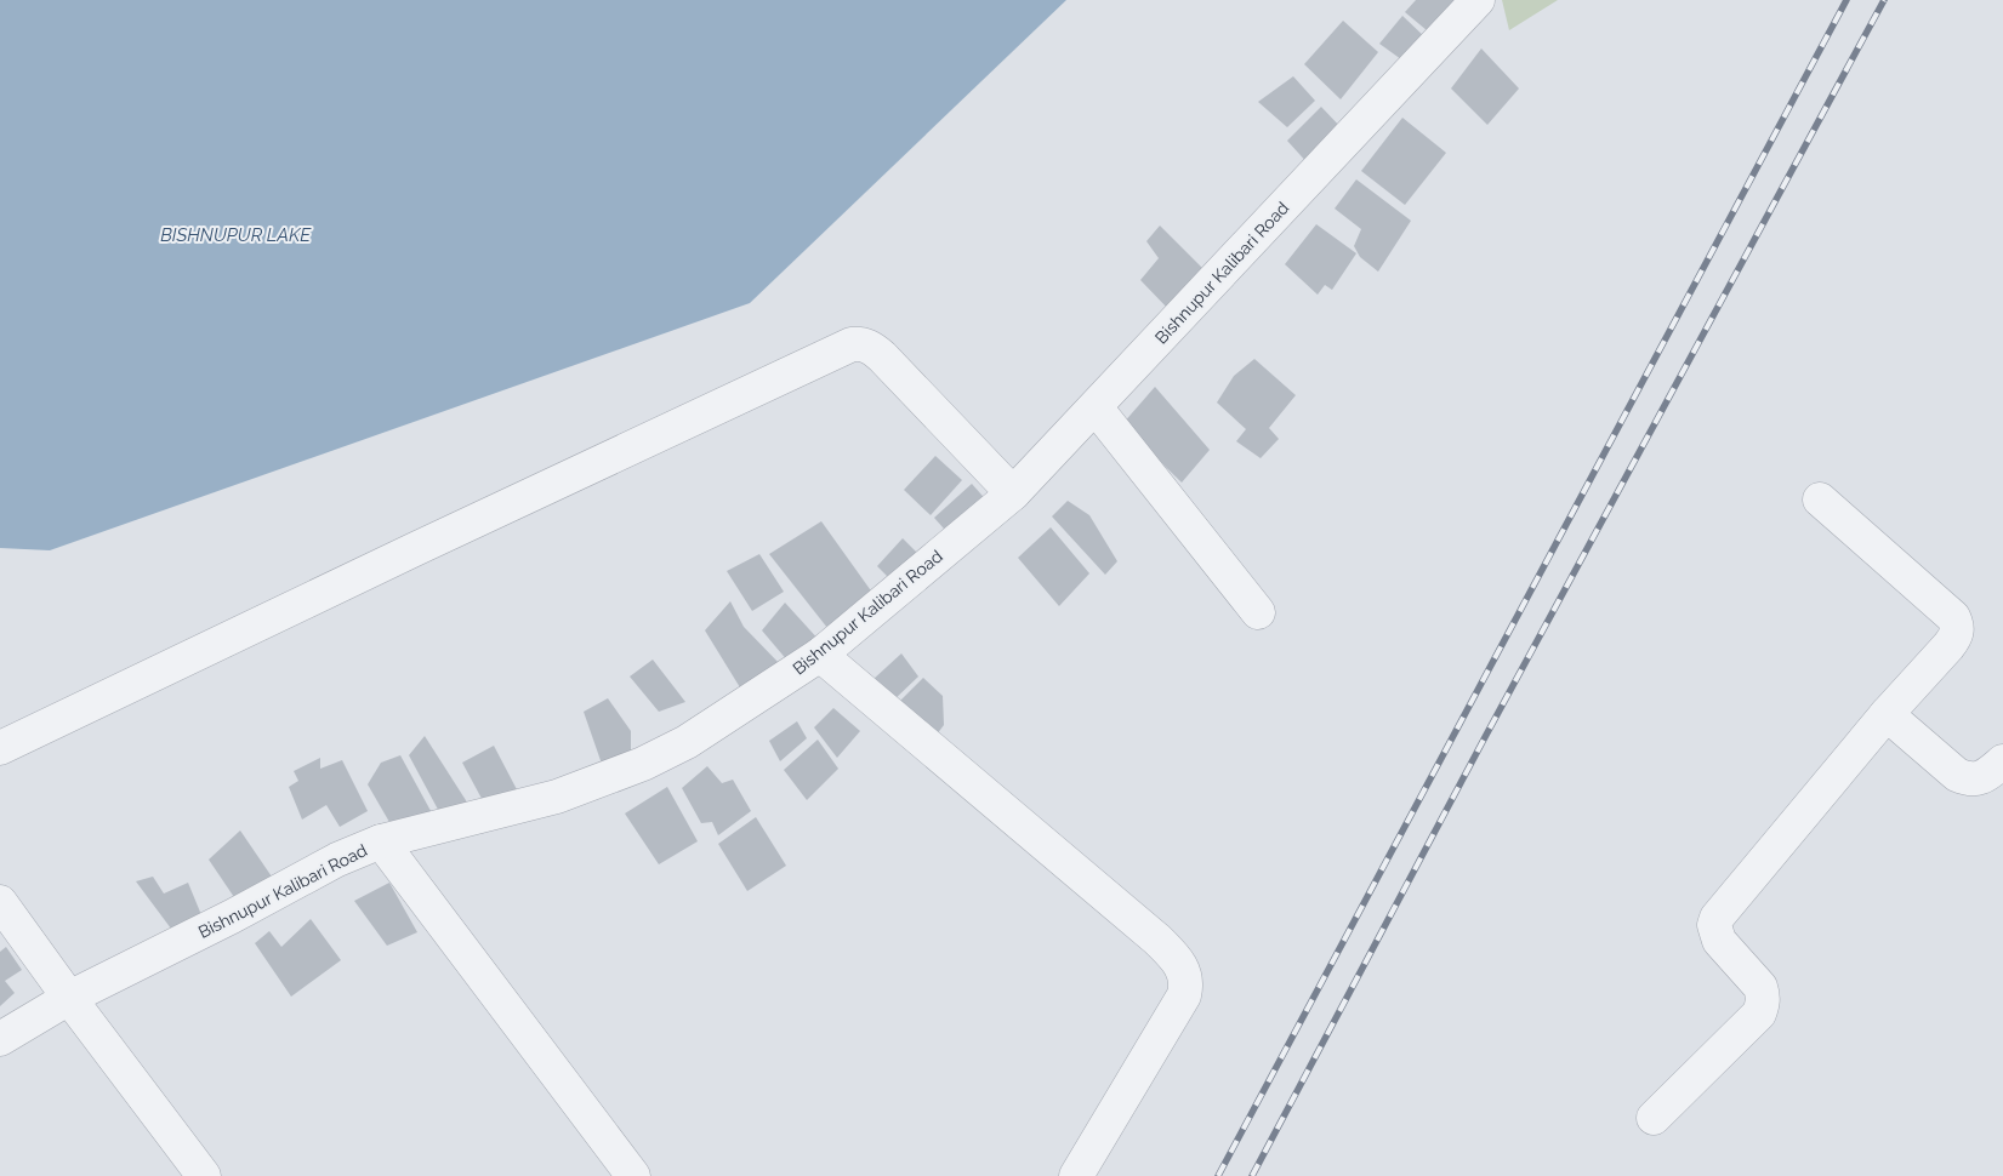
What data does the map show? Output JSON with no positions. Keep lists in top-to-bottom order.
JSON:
{
  "streets": {
    "street": ["Bishnupur Kalibari Road"]
  },
  "water": ["BISHNUPUR LAKE"]
}
